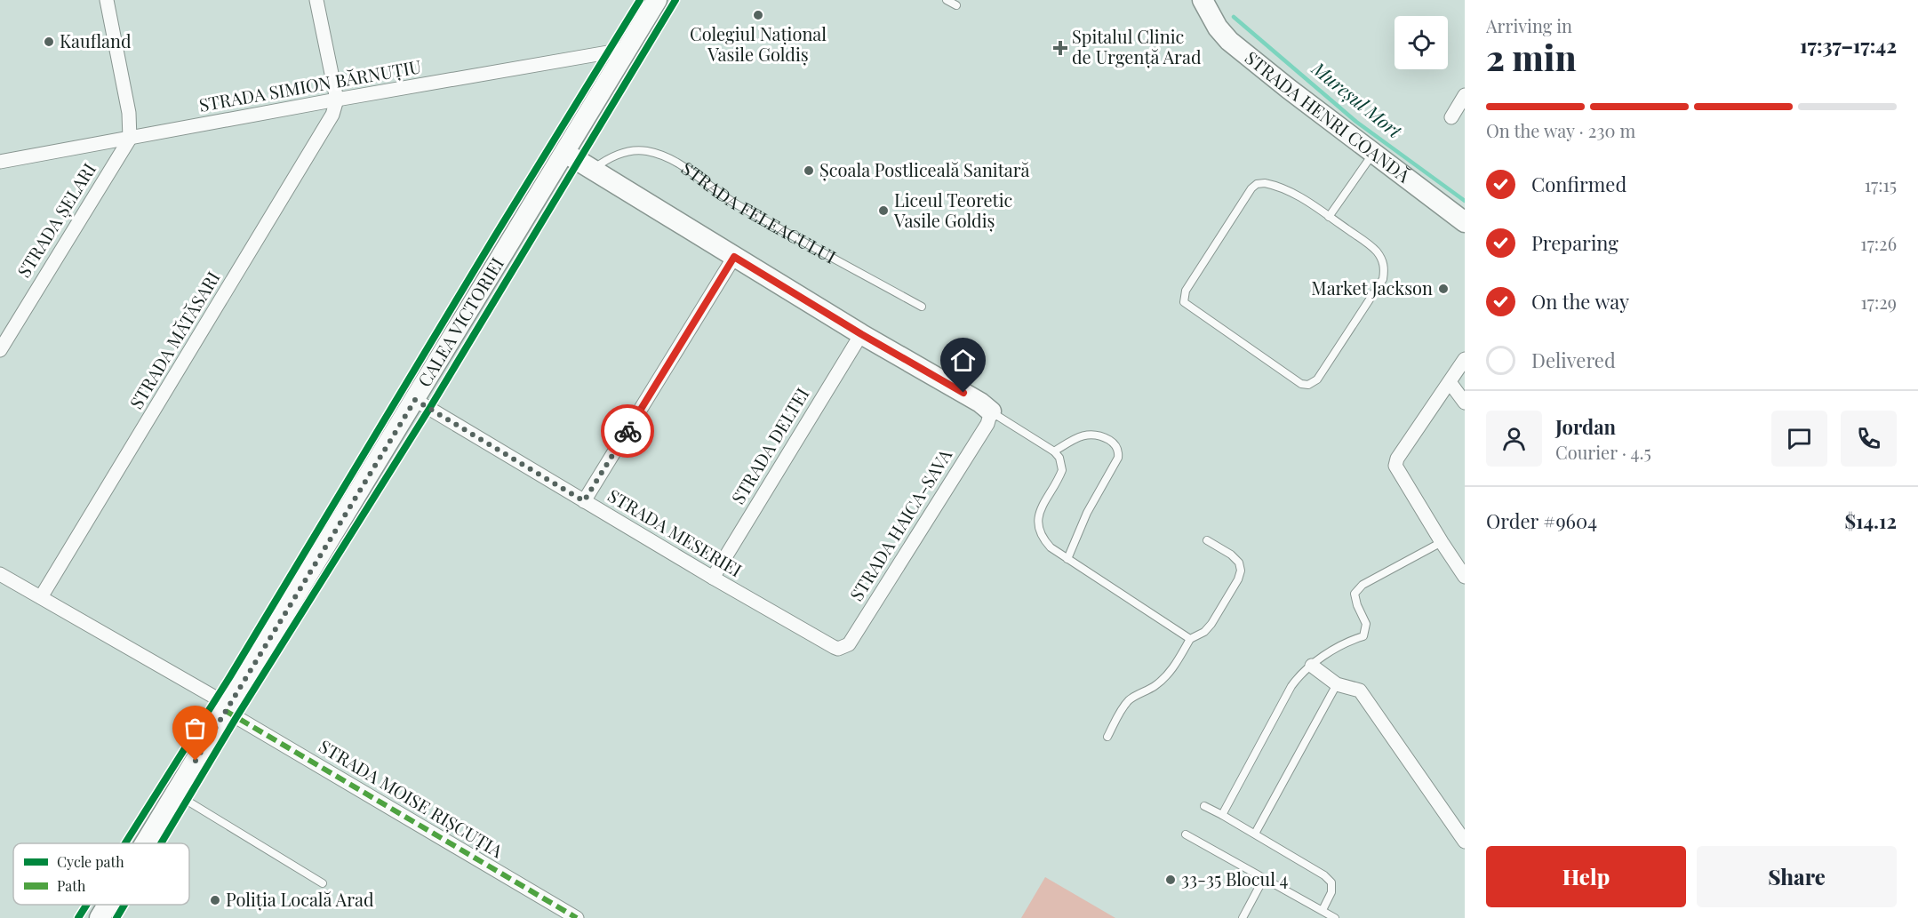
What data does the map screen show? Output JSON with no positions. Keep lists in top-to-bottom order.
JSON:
{
  "streets": {
    "main road": ["STRADA HENRI COANDĂ", "CALEA VICTORIEI"],
    "street": [
      "STRADA SIMION BĂRNUȚIU",
      "STRADA ȘELARI",
      "STRADA MĂTĂSARI",
      "STRADA DELTEI",
      "STRADA HAICA-SAVA",
      "STRADA MESERIEI",
      "STRADA MOISE RIȘCUȚIA"
    ],
    "lane": ["STRADA FELEACULUI"]
  },
  "crossings": [
    ["STRADA SIMION BĂRNUȚIU", "STRADA ȘELARI"],
    ["STRADA SIMION BĂRNUȚIU", "CALEA VICTORIEI"],
    ["STRADA SIMION BĂRNUȚIU", "STRADA MĂTĂSARI"],
    ["CALEA VICTORIEI", "STRADA MESERIEI"],
    ["CALEA VICTORIEI", "STRADA MOISE RIȘCUȚIA"],
    ["STRADA MĂTĂSARI", "STRADA MOISE RIȘCUȚIA"],
    ["STRADA DELTEI", "STRADA MESERIEI"],
    ["STRADA HAICA-SAVA", "STRADA MESERIEI"]
  ],
  "water": ["Mureșul Mort"],
  "places": {
    "other": [
      "Colegiul Național Vasile Goldiș",
      "Kaufland",
      "Școala Postliceală Sanitară",
      "Liceul Teoretic Vasile Goldiș",
      "Market Jackson",
      "33-35 Blocul 4",
      "Poliția Locală Arad"
    ],
    "health": ["Spitalul Clinic de Urgență Arad"]
  },
  "legend": ["Cycle path", "Path"],
  "page": {
    "heading": ["2 min", "Arriving in", "17:37–17:42"],
    "panel": [
      "Jordan",
      "Courier · 4.5",
      "Order #9604",
      "$14.12"
    ],
    "bar": "On the way · 230 m",
    "list": [
      ["Confirmed", "17:15"],
      ["Preparing", "17:26"],
      ["On the way", "17:29"],
      "Delivered"
    ],
    "buttons": ["Help", "Share"]
  }
}
